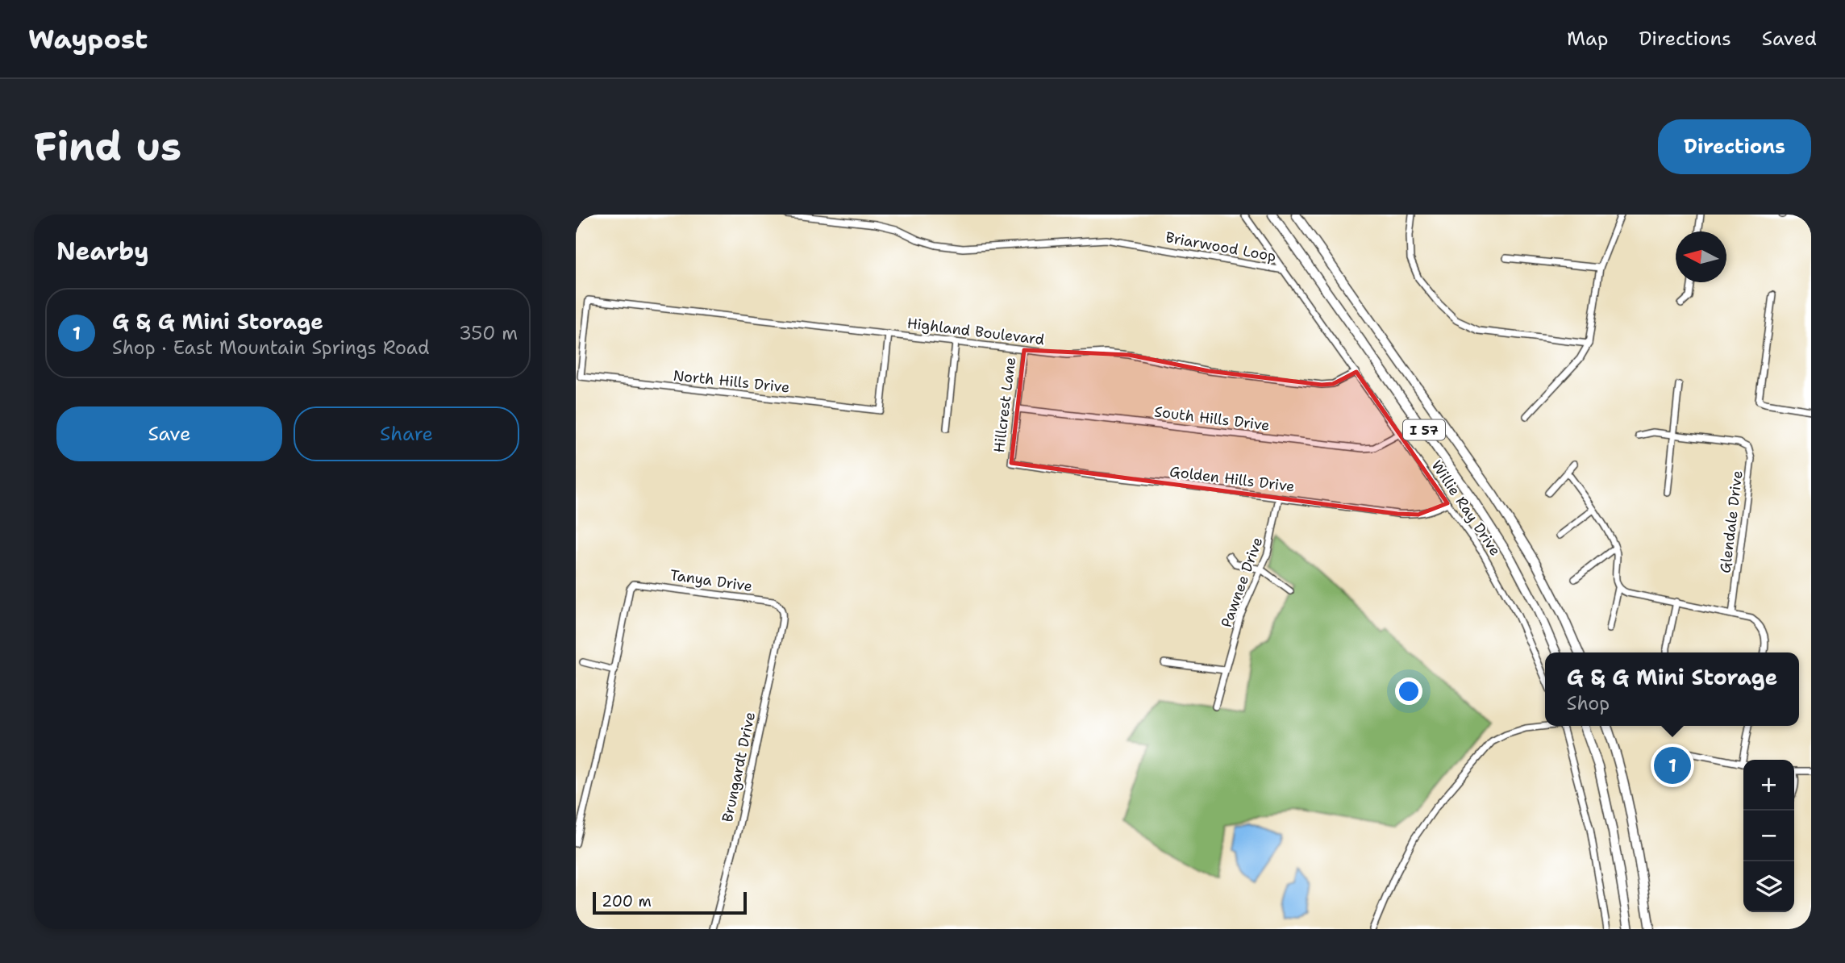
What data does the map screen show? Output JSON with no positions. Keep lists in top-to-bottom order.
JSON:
{
  "streets": {
    "highway": ["I 57"],
    "street": [
      "Briarwood Loop",
      "Highland Boulevard",
      "North Hills Drive",
      "Hillcrest Lane",
      "South Hills Drive",
      "Golden Hills Drive",
      "Willie Ray Drive",
      "Glendale Drive",
      "Tanya Drive",
      "Pawnee Drive",
      "Brungardt Drive"
    ]
  },
  "crossings": [
    ["Briarwood Loop", "Willie Ray Drive"],
    ["Highland Boulevard", "North Hills Drive"],
    ["Highland Boulevard", "Hillcrest Lane"],
    ["Highland Boulevard", "Willie Ray Drive"],
    ["Hillcrest Lane", "South Hills Drive"],
    ["Hillcrest Lane", "Golden Hills Drive"],
    ["South Hills Drive", "Willie Ray Drive"],
    ["Golden Hills Drive", "Willie Ray Drive"],
    ["Golden Hills Drive", "Pawnee Drive"],
    ["Tanya Drive", "Brungardt Drive"]
  ],
  "scale_bar": "200 m",
  "north": "left",
  "page": {
    "header": "Waypost",
    "nav": ["Map", "Directions", "Saved"],
    "buttons": [
      "Directions",
      ["Save", "Share"]
    ],
    "title": "Find us",
    "heading": "Nearby",
    "list": [
      {
        "mark": "1",
        "name": "G & G Mini Storage",
        "note": "Shop · East Mountain Springs Road",
        "value": "350 m"
      }
    ],
    "popup": ["G & G Mini Storage", "Shop"],
    "pins": "1",
    "map_buttons": ["+", "−"],
    "scale": "200 m"
  }
}
